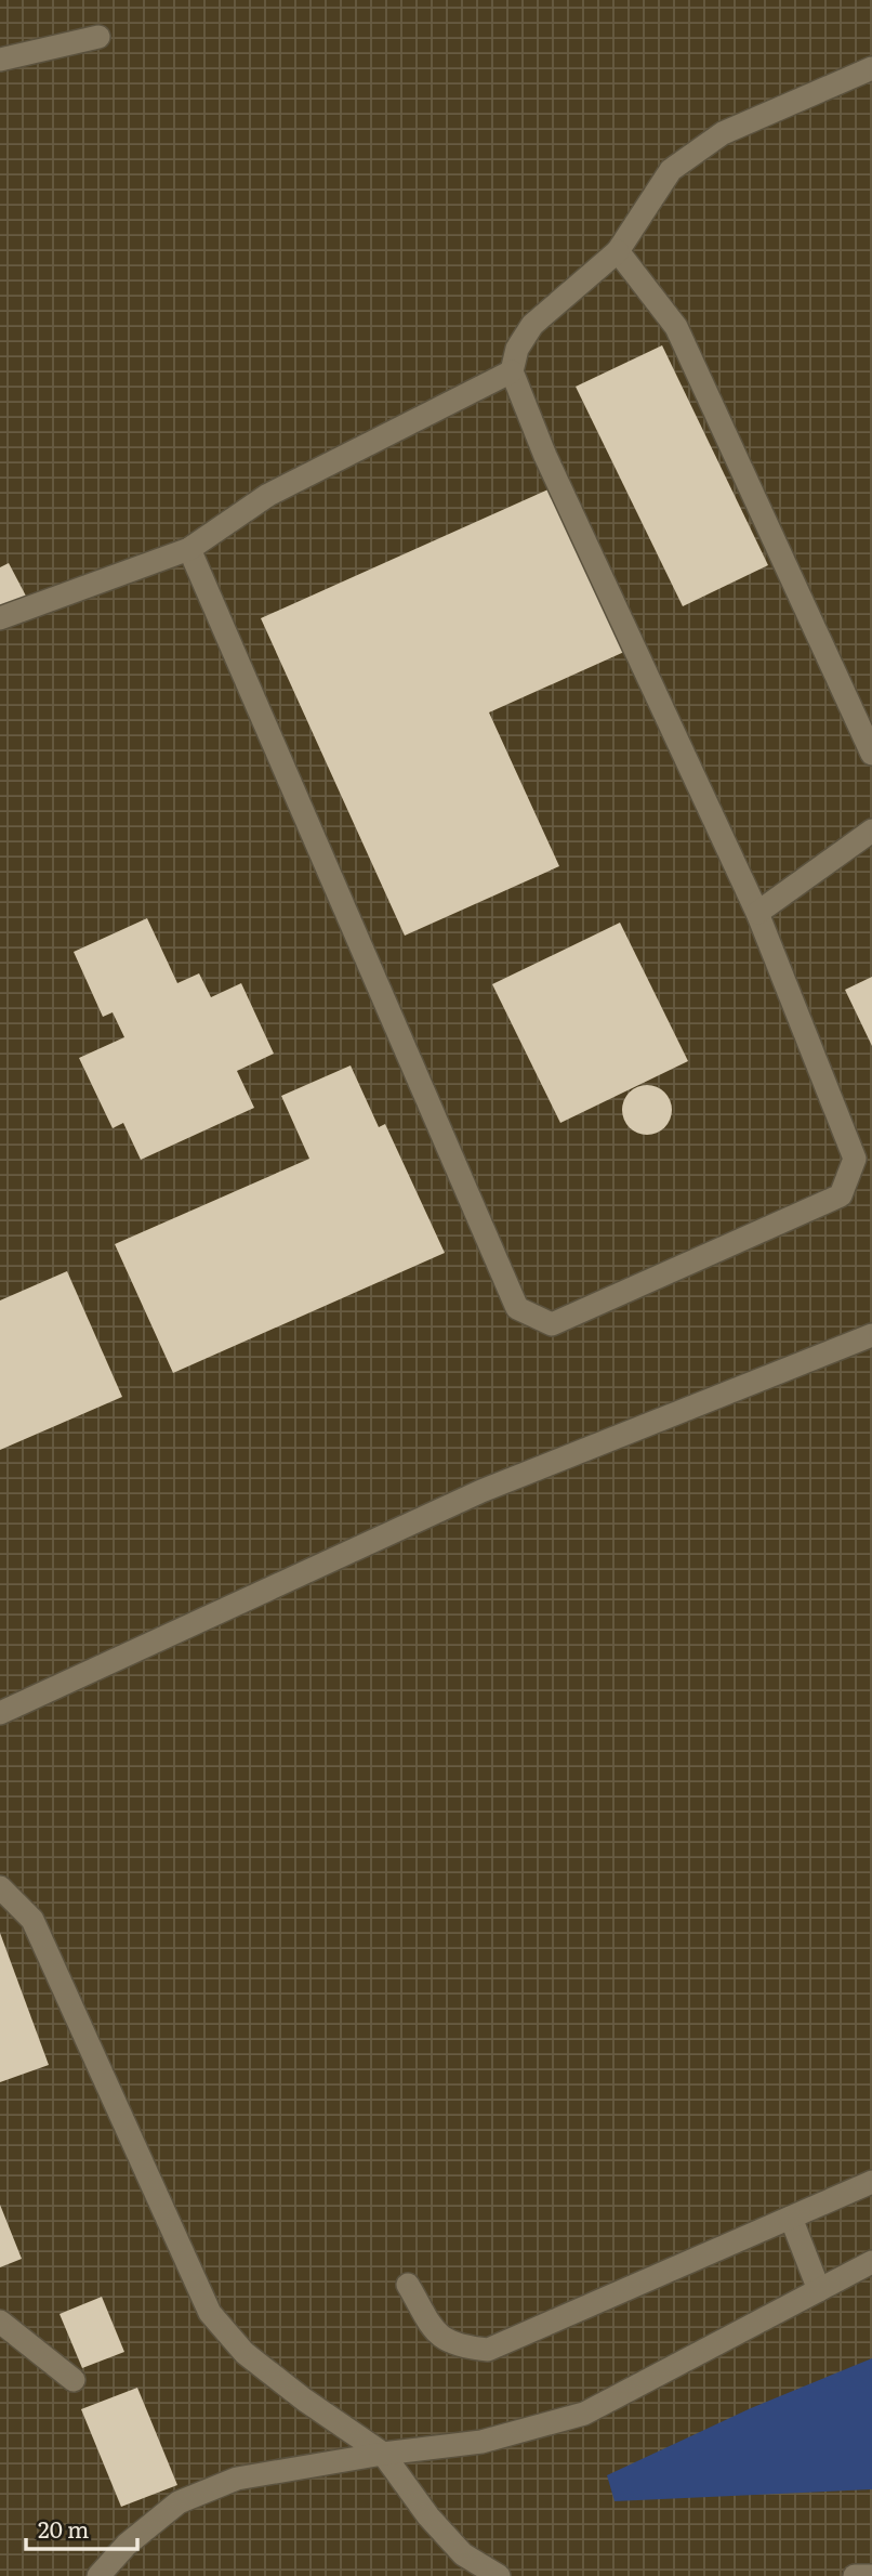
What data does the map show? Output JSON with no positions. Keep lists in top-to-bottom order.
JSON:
{
  "scale_bar": "20 m"
}
